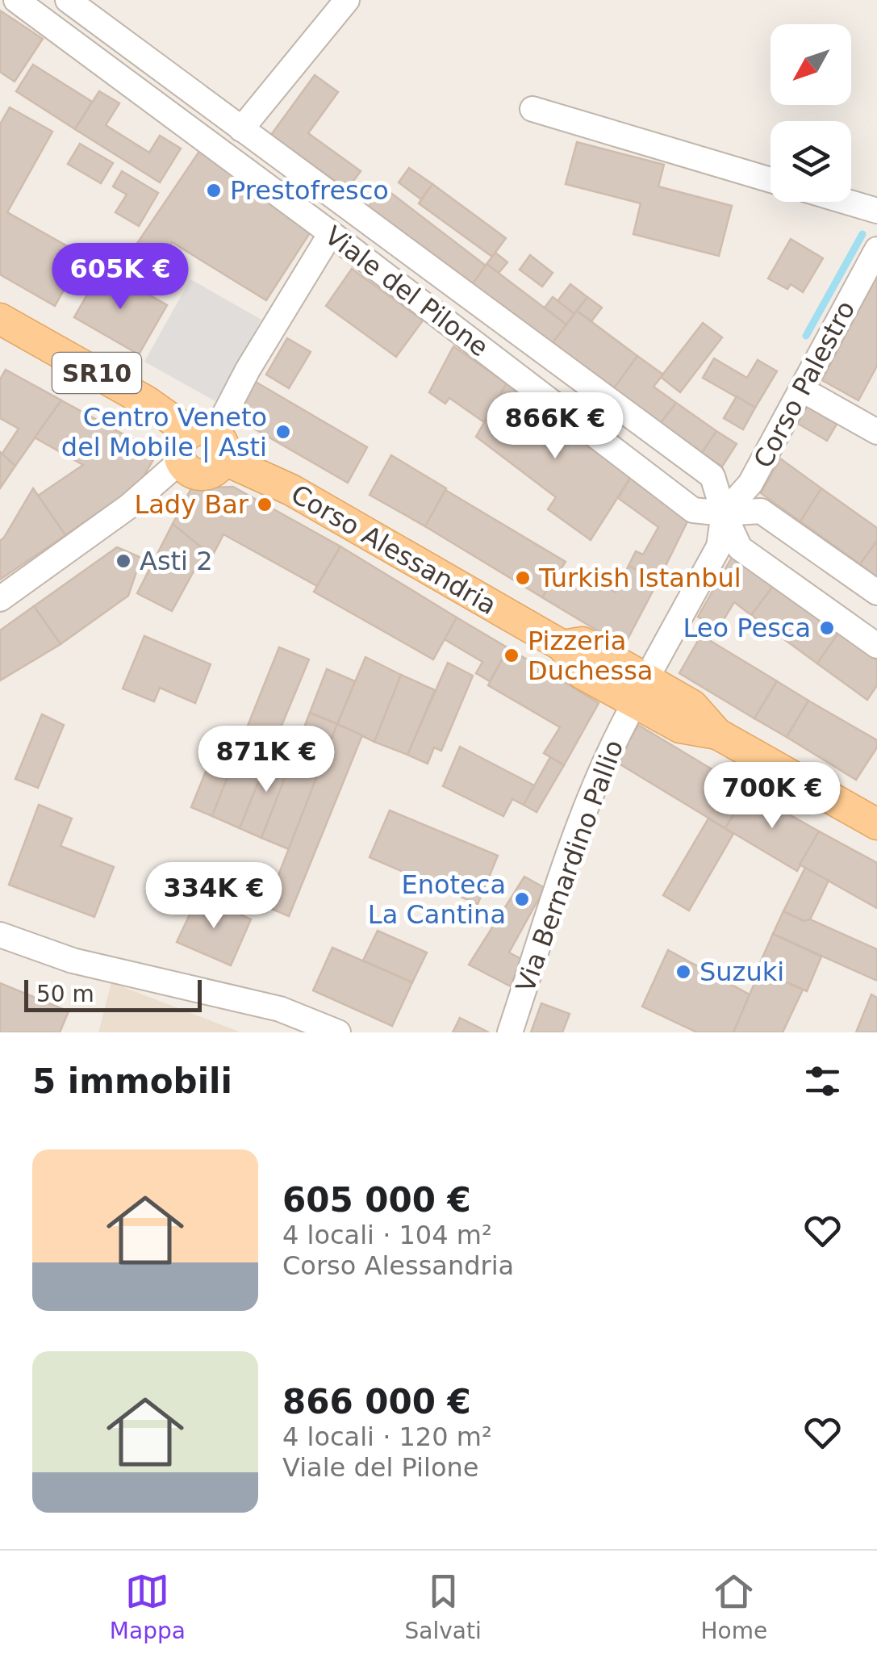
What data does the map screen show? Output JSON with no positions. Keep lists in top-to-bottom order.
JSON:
{
  "streets": {
    "main road": ["SR10", "Corso Alessandria"],
    "street": ["Viale del Pilone", "Corso Palestro", "Via Bernardino Pallio"]
  },
  "crossings": [
    ["Viale del Pilone", "Corso Palestro"],
    ["Viale del Pilone", "Via Bernardino Pallio"],
    ["Corso Palestro", "Via Bernardino Pallio"],
    ["Corso Alessandria", "Via Bernardino Pallio"]
  ],
  "places": [
    "Prestofresco",
    "Centro Veneto del Mobile | Asti",
    "Lady Bar",
    "Asti 2",
    "Turkish Istanbul",
    "Leo Pesca",
    "Pizzeria Duchessa",
    "Enoteca La Cantina",
    "Suzuki"
  ],
  "scale_bar": "50 m",
  "north": "bottom left",
  "page": {
    "price": [
      "605K €",
      "866K €",
      "871K €",
      "700K €",
      "334K €"
    ],
    "scale": "50 m",
    "heading": "5 immobili",
    "list": [
      {
        "name": "605 000 €",
        "note": "4 locali · 104 m² · Corso Alessandria"
      },
      {
        "name": "866 000 €",
        "note": "4 locali · 120 m² · Viale del Pilone"
      }
    ],
    "tabs": ["Mappa", "Salvati", "Home"]
  }
}
